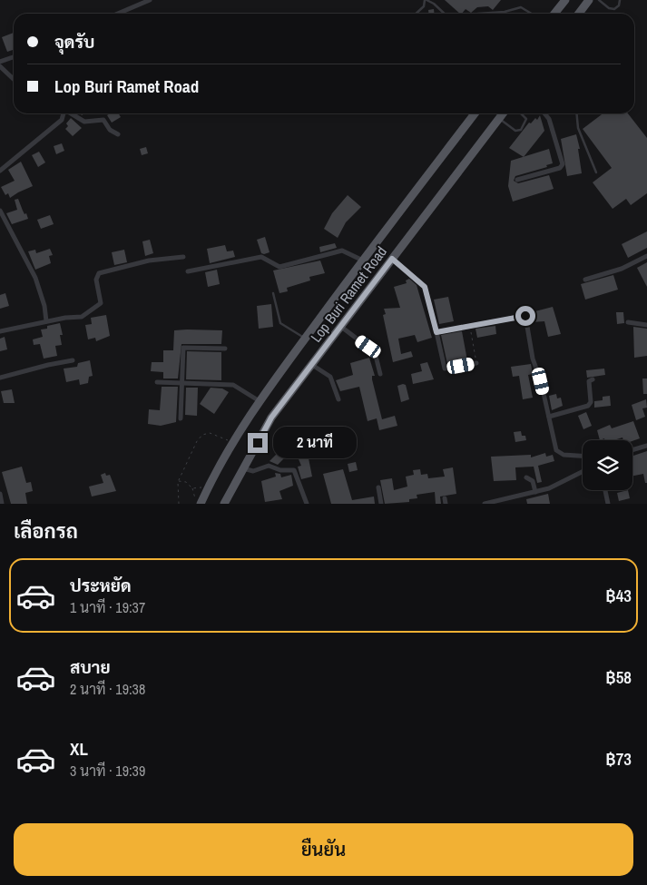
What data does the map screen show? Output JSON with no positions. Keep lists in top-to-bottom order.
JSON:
{
  "streets": {
    "main road": ["Lop Buri Ramet Road"]
  },
  "page": {
    "banner": ["จุดรับ", "Lop Buri Ramet Road"],
    "bubble": "2 นาที",
    "heading": "เลือกรถ",
    "list": [
      {
        "name": "ประหยัด",
        "note": "1 นาที · 19:37",
        "value": "฿43"
      },
      {
        "name": "สบาย",
        "note": "2 นาที · 19:38",
        "value": "฿58"
      },
      {
        "name": "XL",
        "note": "3 นาที · 19:39",
        "value": "฿73"
      }
    ],
    "buttons": "ยืนยัน"
  }
}
